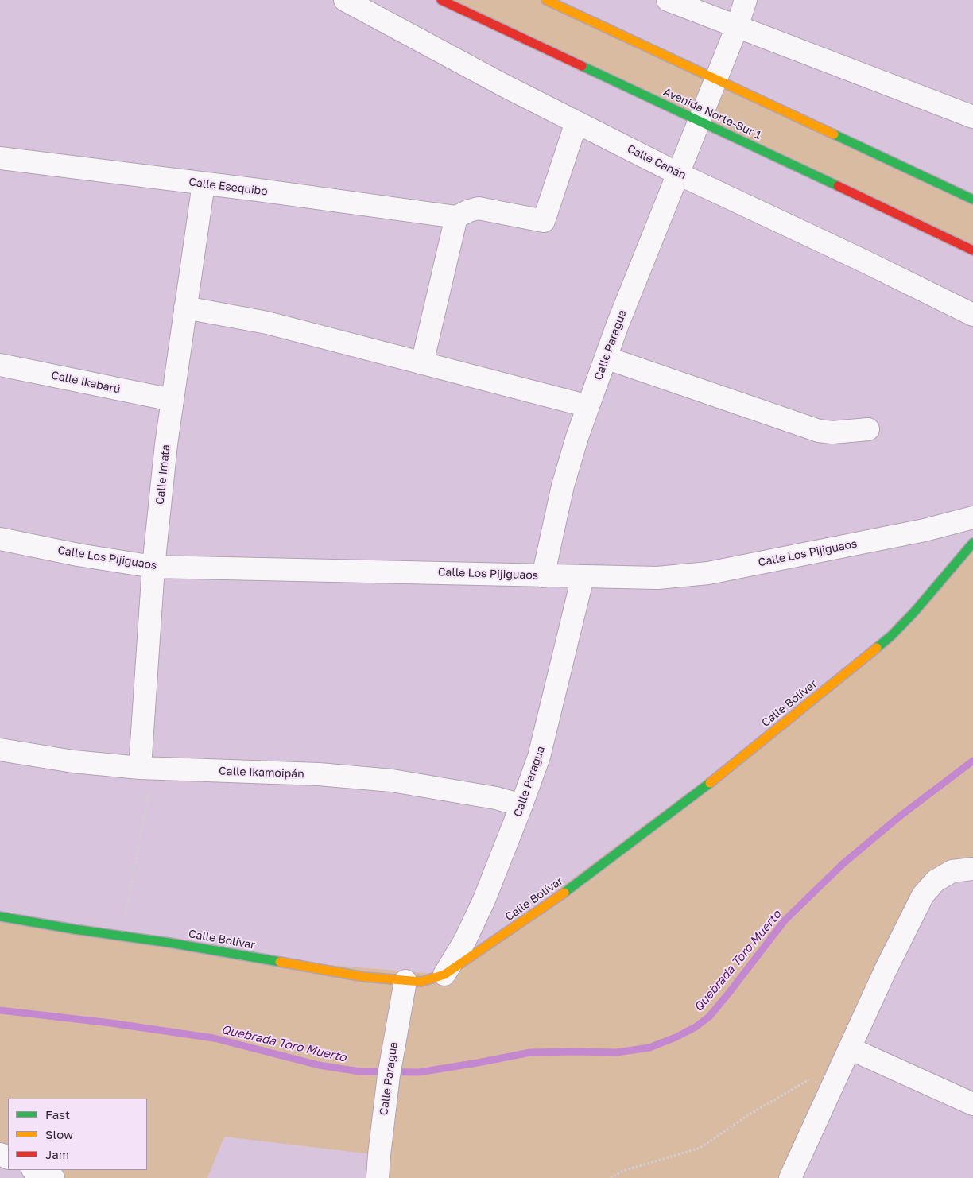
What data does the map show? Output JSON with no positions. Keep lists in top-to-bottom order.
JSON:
{
  "streets": {
    "street": [
      "Avenida Norte-Sur 1",
      "Calle Canán",
      "Calle Esequibo",
      "Calle Paragua",
      "Calle Ikabarú",
      "Calle Imata",
      "Calle Los Pijiguaos",
      "Calle Bolívar",
      "Calle Ikamoipán"
    ]
  },
  "crossings": [
    ["Avenida Norte-Sur 1", "Calle Paragua"],
    ["Calle Canán", "Calle Paragua"],
    ["Calle Esequibo", "Calle Imata"],
    ["Calle Paragua", "Calle Los Pijiguaos"],
    ["Calle Paragua", "Calle Bolívar"],
    ["Calle Paragua", "Calle Ikamoipán"],
    ["Calle Ikabarú", "Calle Imata"],
    ["Calle Imata", "Calle Los Pijiguaos"],
    ["Calle Imata", "Calle Ikamoipán"]
  ],
  "water": ["Quebrada Toro Muerto"],
  "legend": ["Fast", "Slow", "Jam"]
}
